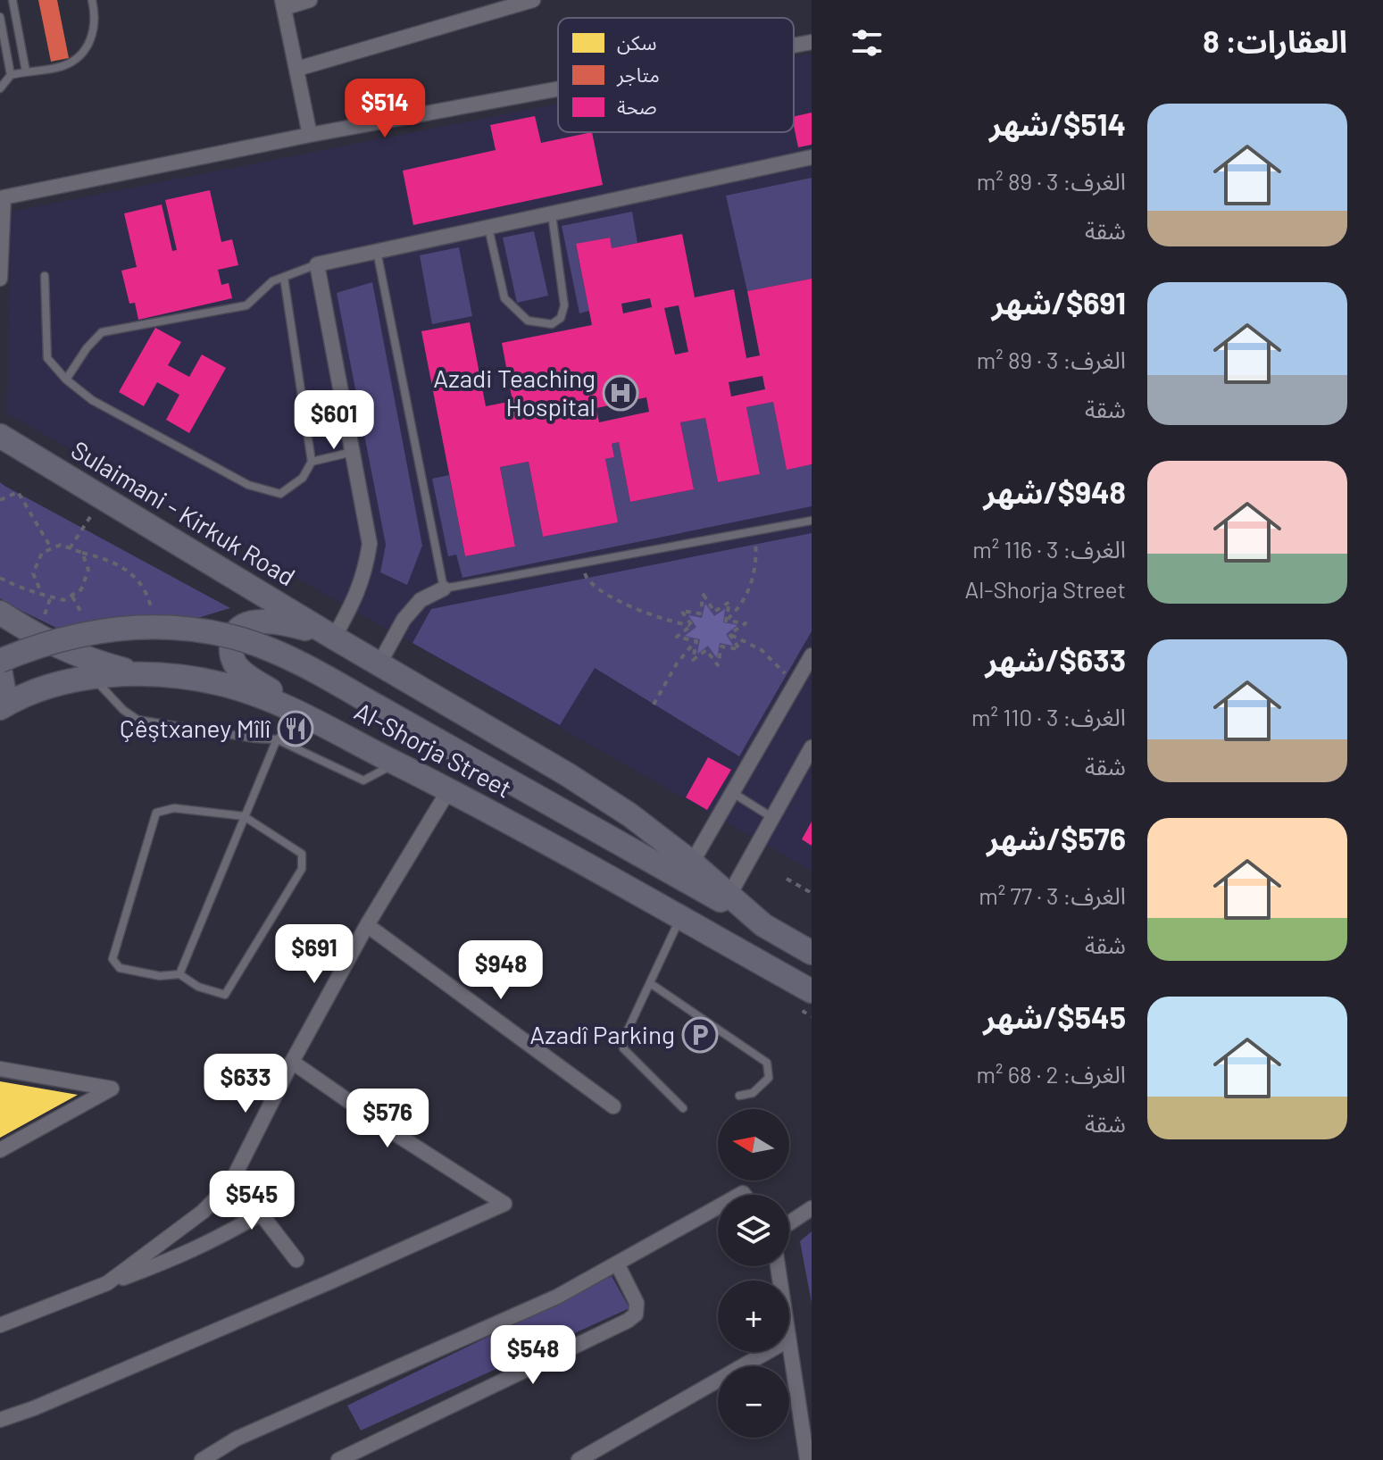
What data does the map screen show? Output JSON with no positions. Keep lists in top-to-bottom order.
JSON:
{
  "streets": {
    "main road": ["Sulaimani - Kirkuk Road", "Al-Shorja Street"]
  },
  "crossings": [
    ["Sulaimani - Kirkuk Road", "Al-Shorja Street"]
  ],
  "places": {
    "hospital": ["Azadi Teaching Hospital"],
    "restaurant": ["Çêştxaney Mîlî"],
    "parking": ["Azadî Parking"]
  },
  "legend": ["سكن", "متاجر", "صحة"],
  "north": "left",
  "page": {
    "heading": "العقارات: 8",
    "price": [
      "$514",
      "$601",
      "$691",
      "$948",
      "$633",
      "$576",
      "$545",
      "$548"
    ],
    "list": [
      {
        "name": "$514/شهر",
        "note": "الغرف: 3 · 89 m² · شقة"
      },
      {
        "name": "$691/شهر",
        "note": "الغرف: 3 · 89 m² · شقة"
      },
      {
        "name": "$948/شهر",
        "note": "الغرف: 3 · 116 m² · Al-Shorja Street"
      },
      {
        "name": "$633/شهر",
        "note": "الغرف: 3 · 110 m² · شقة"
      },
      {
        "name": "$576/شهر",
        "note": "الغرف: 3 · 77 m² · شقة"
      },
      {
        "name": "$545/شهر",
        "note": "الغرف: 2 · 68 m² · شقة"
      }
    ],
    "map_buttons": ["+", "−"]
  }
}
